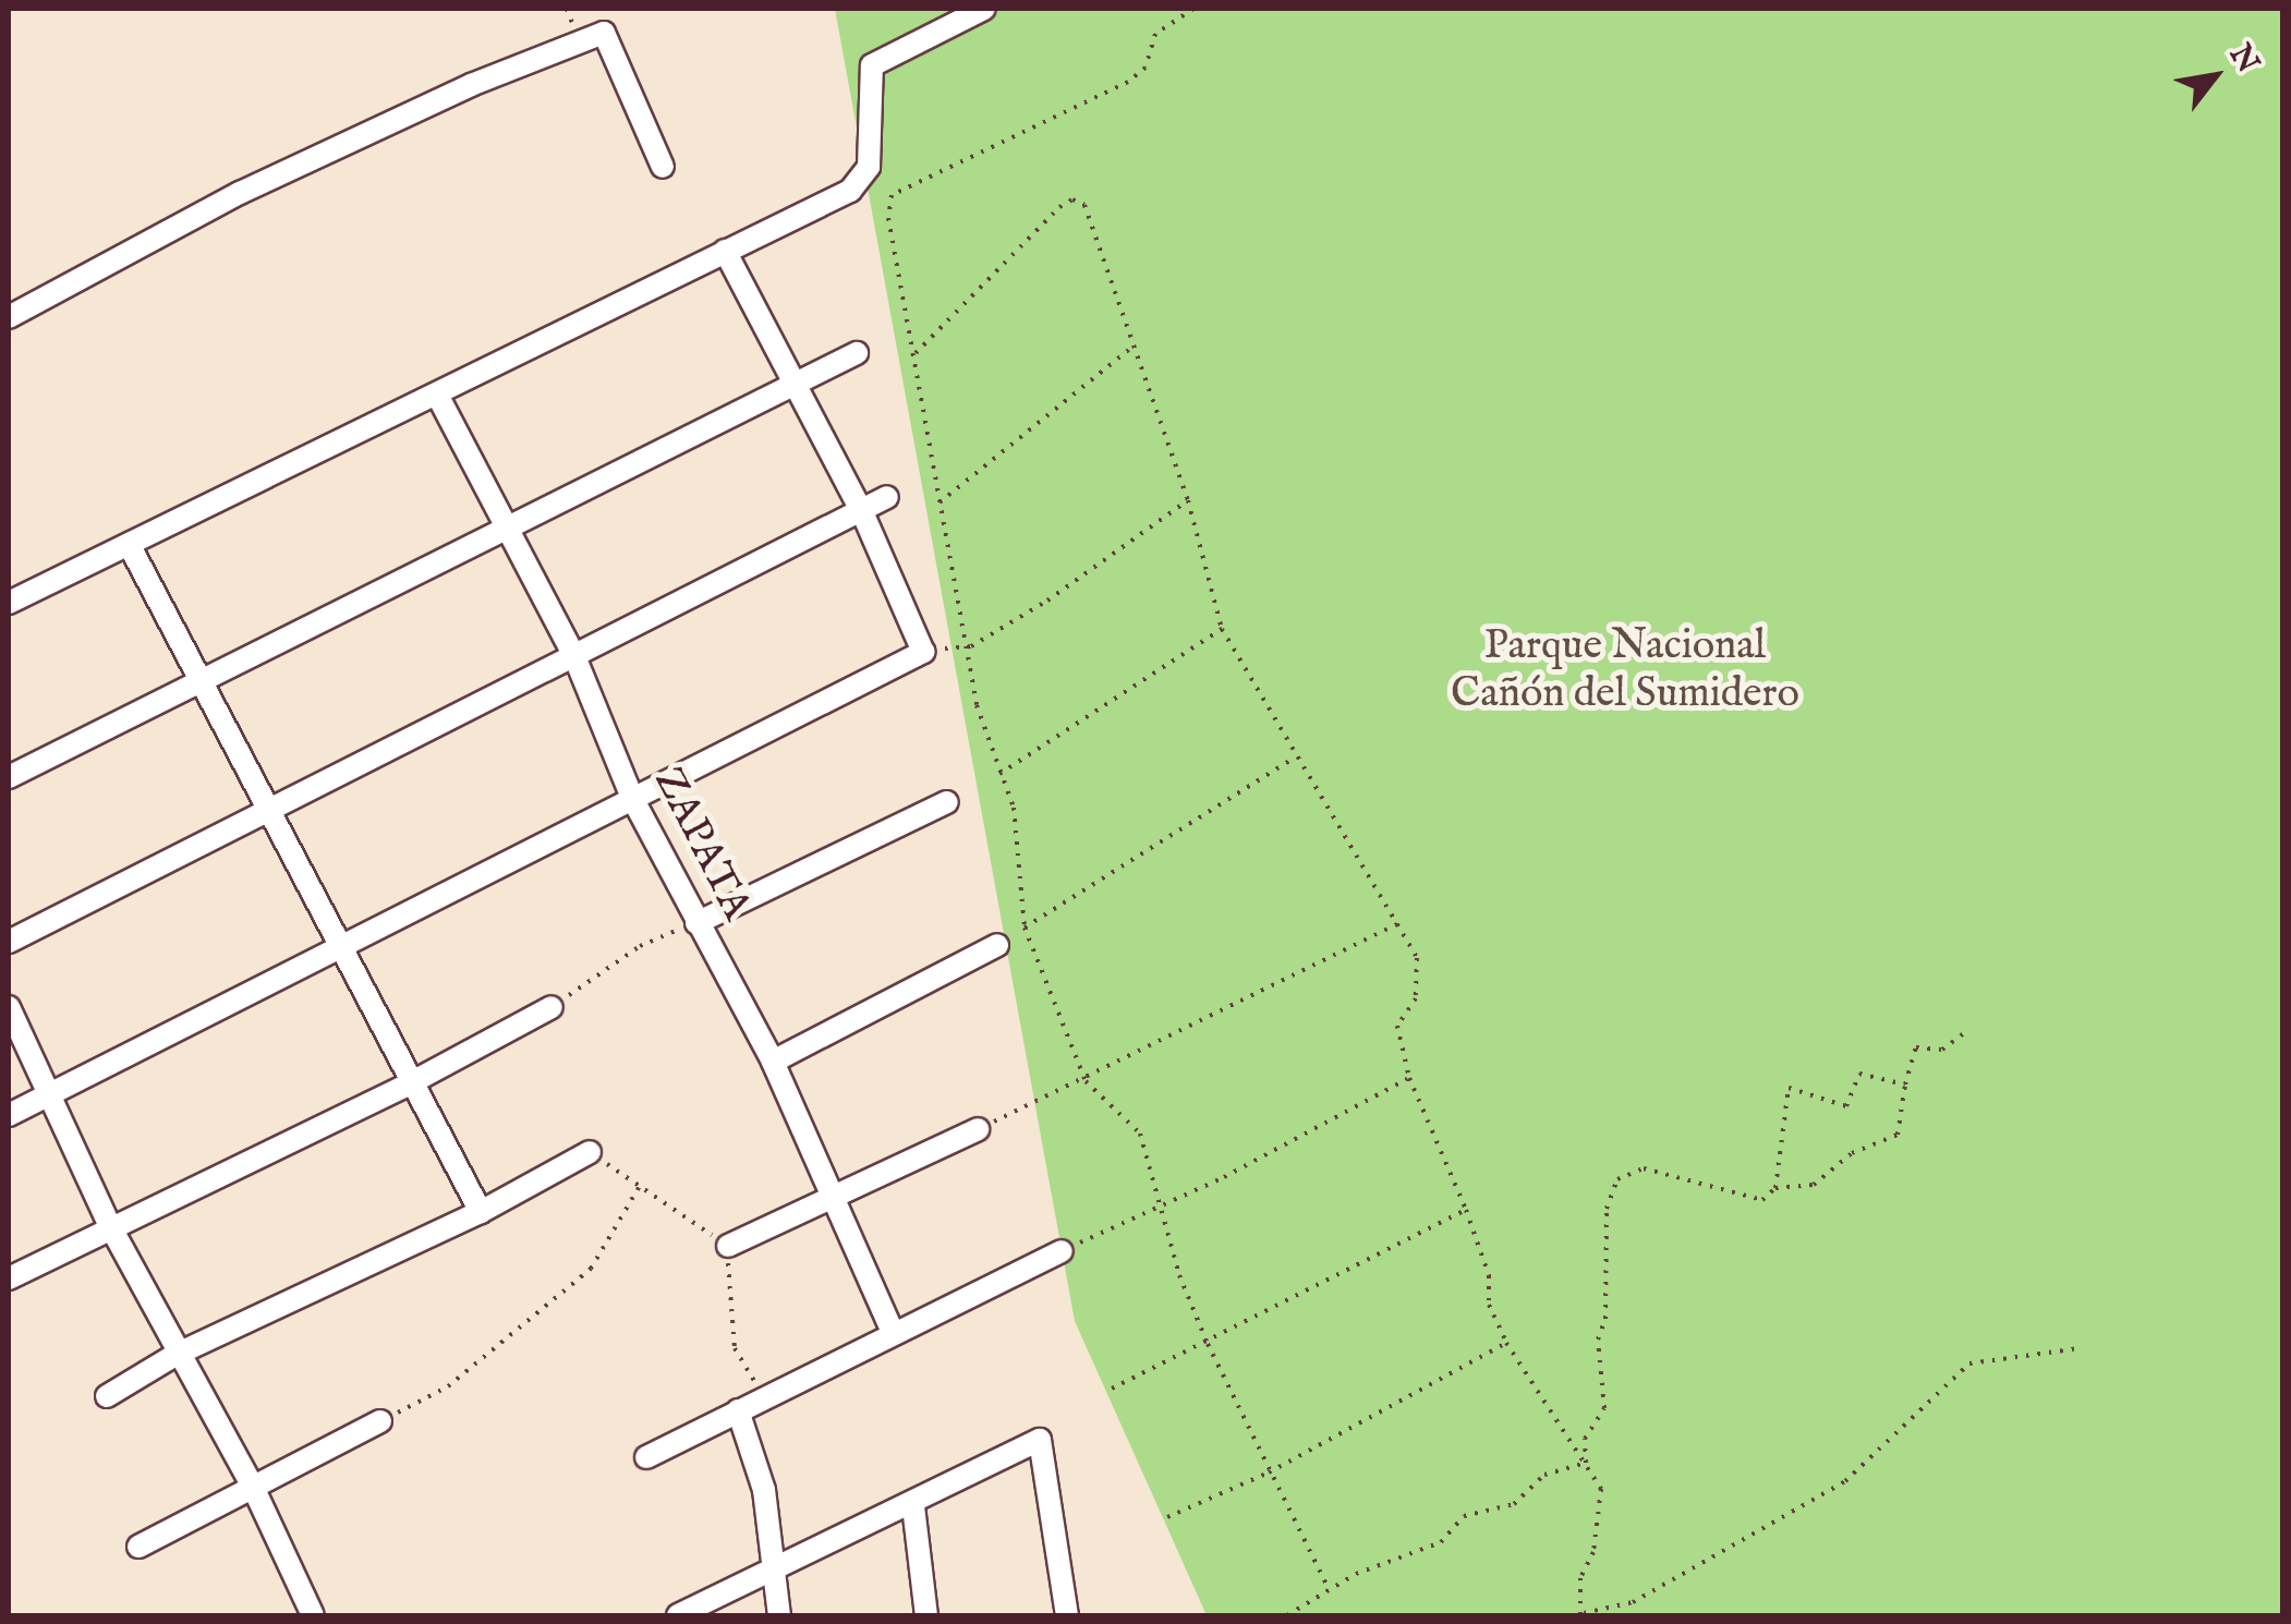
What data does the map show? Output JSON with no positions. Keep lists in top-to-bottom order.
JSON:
{
  "streets": {
    "street": ["ZAPATA"]
  },
  "parks": ["Parque Nacional Cañón del Sumidero"],
  "north": "top right"
}
